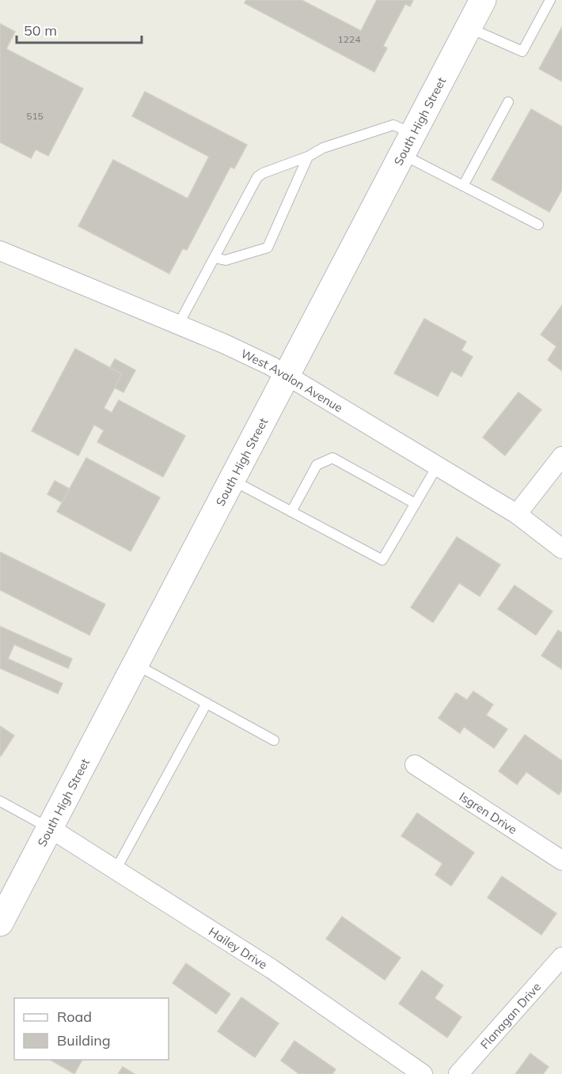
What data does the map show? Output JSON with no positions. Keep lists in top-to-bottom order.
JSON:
{
  "streets": {
    "main road": ["South High Street"],
    "street": [
      "West Avalon Avenue",
      "Isgren Drive",
      "Hailey Drive",
      "Flanagan Drive"
    ]
  },
  "crossings": [
    ["South High Street", "West Avalon Avenue"],
    ["South High Street", "Hailey Drive"]
  ],
  "house_numbers": ["1224", "515"],
  "legend": ["Road", "Building"],
  "scale_bar": "50 m"
}
